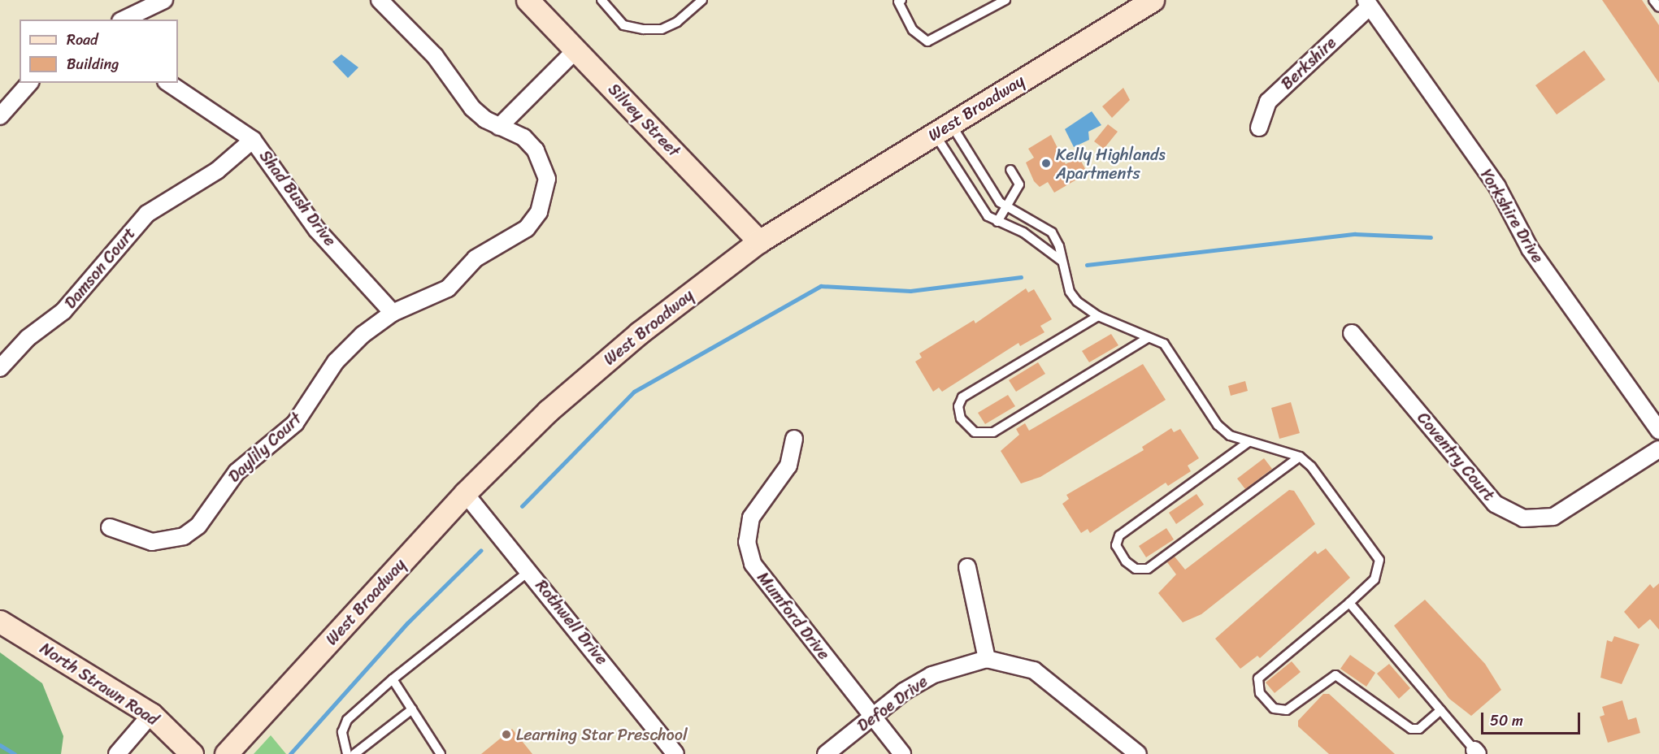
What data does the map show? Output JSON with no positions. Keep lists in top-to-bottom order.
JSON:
{
  "streets": {
    "main road": ["West Broadway", "Silvey Street", "North Strawn Road"],
    "street": [
      "Berkshire",
      "Shad Bush Drive",
      "Yorkshire Drive",
      "Damson Court",
      "Daylily Court",
      "Coventry Court",
      "Mumford Drive",
      "Rothwell Drive",
      "Defoe Drive"
    ]
  },
  "crossings": [
    ["Berkshire", "Yorkshire Drive"],
    ["West Broadway", "Silvey Street"],
    ["West Broadway", "Rothwell Drive"],
    ["Shad Bush Drive", "Damson Court"],
    ["Shad Bush Drive", "Daylily Court"],
    ["Mumford Drive", "Defoe Drive"]
  ],
  "places": ["Kelly Highlands Apartments", "Learning Star Preschool"],
  "legend": ["Road", "Building"],
  "scale_bar": "50 m"
}
